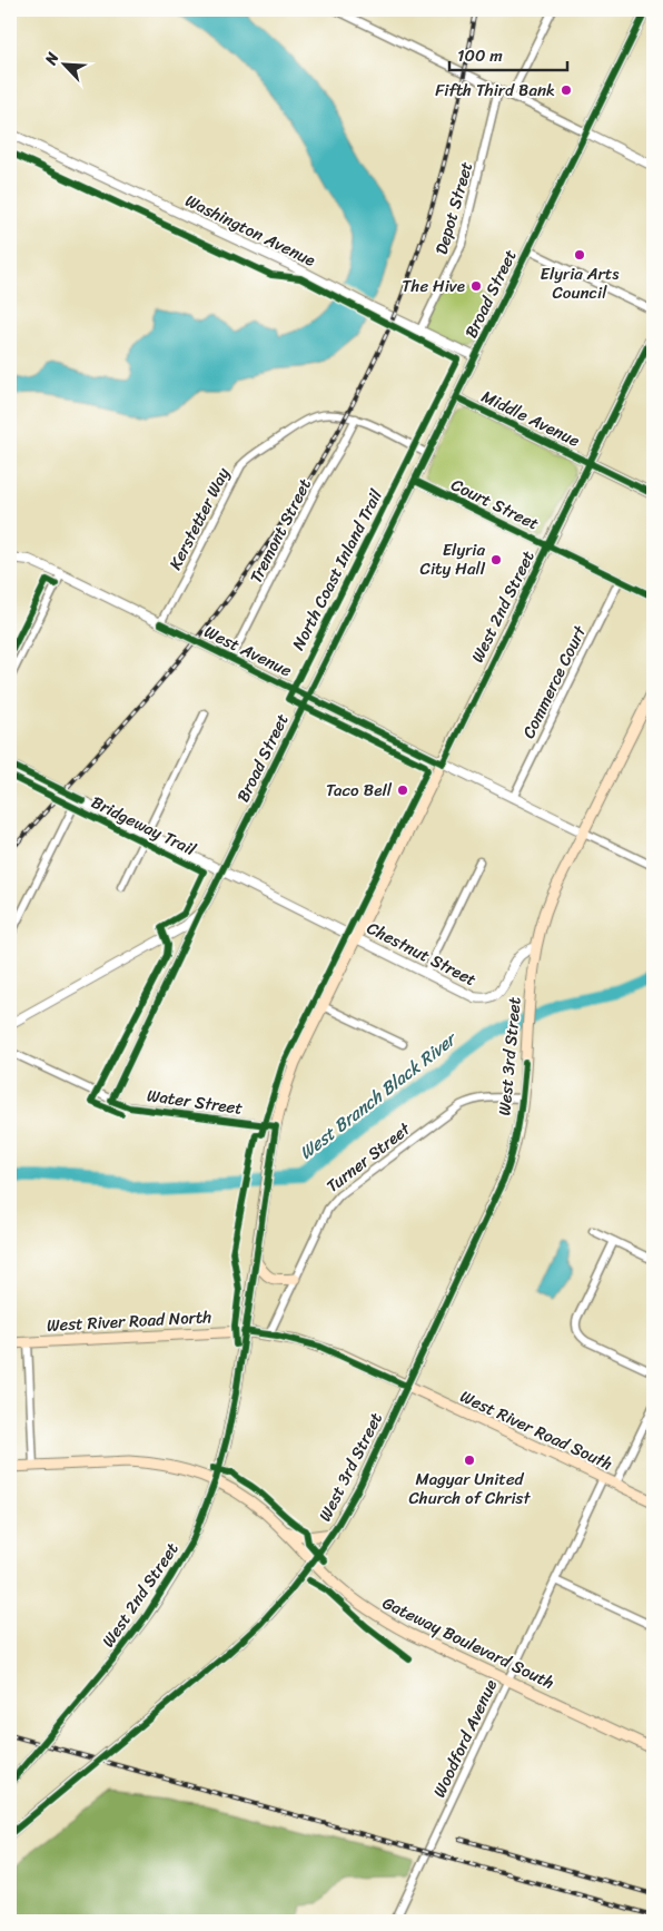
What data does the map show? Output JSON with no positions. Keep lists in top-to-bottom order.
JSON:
{
  "streets": {
    "main road": [
      "Middle Avenue",
      "West 2nd Street",
      "West 3rd Street",
      "West River Road North",
      "West River Road South",
      "Gateway Boulevard South"
    ],
    "street": [
      "Depot Street",
      "Washington Avenue",
      "Broad Street",
      "Court Street",
      "Kerstetter Way",
      "Tremont Street",
      "West Avenue",
      "Commerce Court",
      "Chestnut Street",
      "Water Street",
      "Turner Street",
      "Woodford Avenue"
    ],
    "cycle path": ["North Coast Inland Trail", "Bridgeway Trail"]
  },
  "crossings": [
    ["Depot Street", "Washington Avenue"],
    ["Washington Avenue", "Broad Street"],
    ["Broad Street", "Middle Avenue"],
    ["Broad Street", "Court Street"],
    ["Broad Street", "Kerstetter Way"],
    ["Broad Street", "West Avenue"],
    ["Broad Street", "Chestnut Street"],
    ["Broad Street", "Water Street"],
    ["Middle Avenue", "West 2nd Street"],
    ["Court Street", "West 2nd Street"],
    ["Court Street", "Commerce Court"],
    ["Kerstetter Way", "Tremont Street"],
    ["Kerstetter Way", "West Avenue"],
    ["Tremont Street", "West Avenue"],
    ["West 2nd Street", "West Avenue"],
    ["West 2nd Street", "Chestnut Street"],
    ["West 2nd Street", "Water Street"],
    ["West 2nd Street", "West River Road North"],
    ["West 2nd Street", "Gateway Boulevard South"],
    ["West Avenue", "Commerce Court"],
    ["West Avenue", "West 3rd Street"],
    ["Chestnut Street", "West 3rd Street"],
    ["West 3rd Street", "Turner Street"],
    ["West 3rd Street", "West River Road North"],
    ["West 3rd Street", "West River Road South"],
    ["West 3rd Street", "Gateway Boulevard South"],
    ["Turner Street", "West River Road North"],
    ["West River Road North", "West River Road South"],
    ["West River Road South", "Woodford Avenue"],
    ["Gateway Boulevard South", "Woodford Avenue"]
  ],
  "water": ["West Branch Black River"],
  "places": [
    "Fifth Third Bank",
    "Elyria Arts Council",
    "The Hive",
    "Elyria City Hall",
    "Taco Bell",
    "Magyar United Church of Christ"
  ],
  "scale_bar": "100 m",
  "north": "top left"
}
